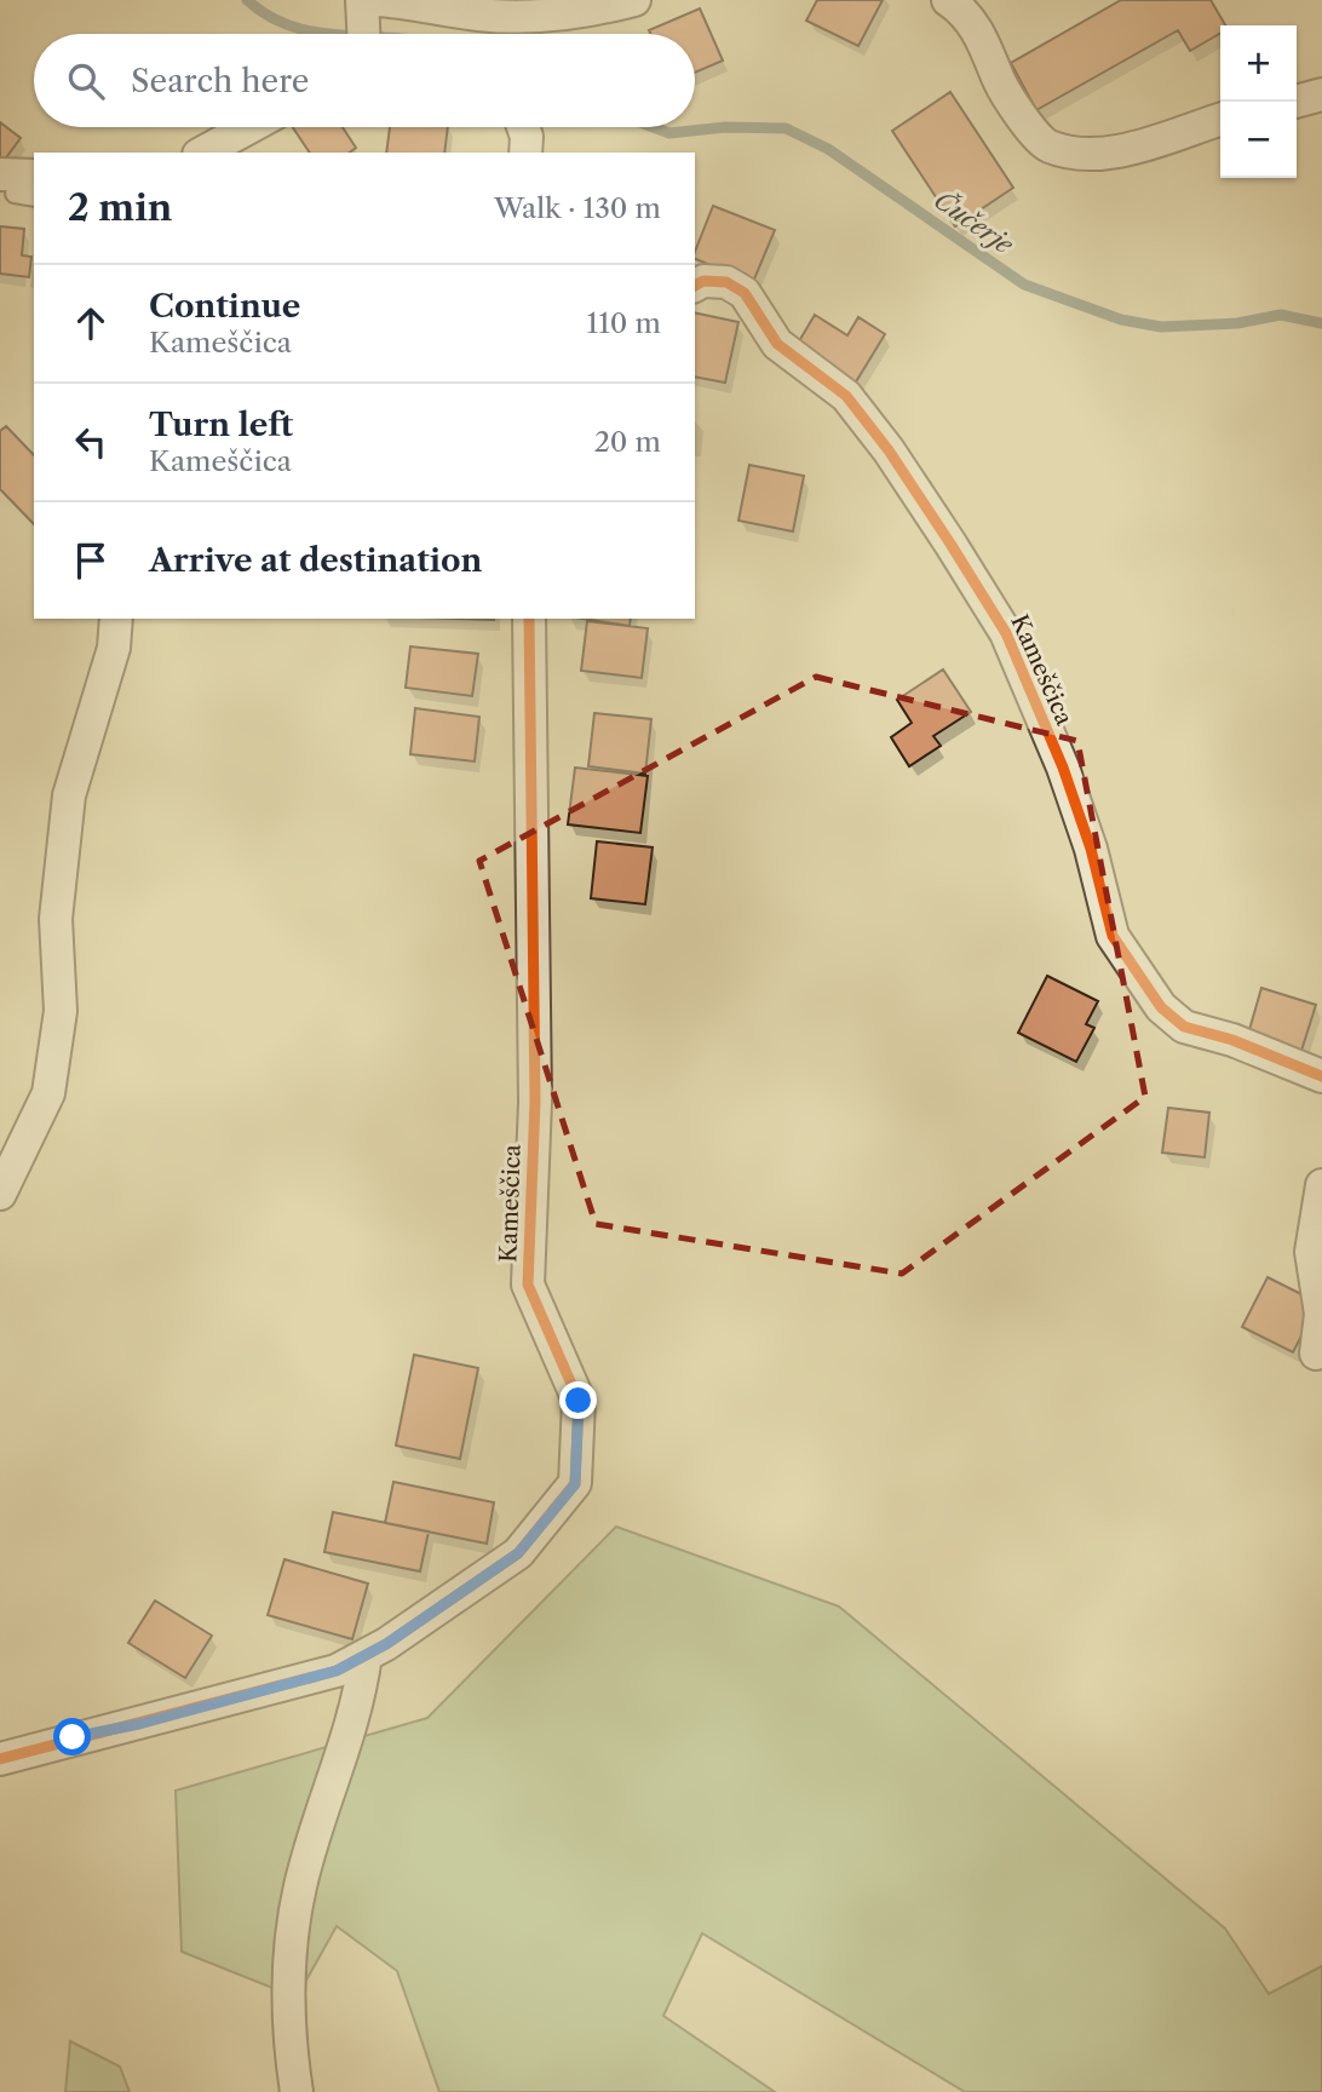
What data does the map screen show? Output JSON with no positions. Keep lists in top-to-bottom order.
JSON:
{
  "streets": {
    "street": ["Kameščica"]
  },
  "water": ["Čučerje"],
  "page": {
    "map_buttons": ["+", "−"],
    "search": "Search here",
    "heading": ["2 min", "Walk · 130 m"],
    "list": [
      ["Continue", "Kameščica", "110 m"],
      ["Turn left", "Kameščica", "20 m"],
      "Arrive at destination"
    ]
  }
}
